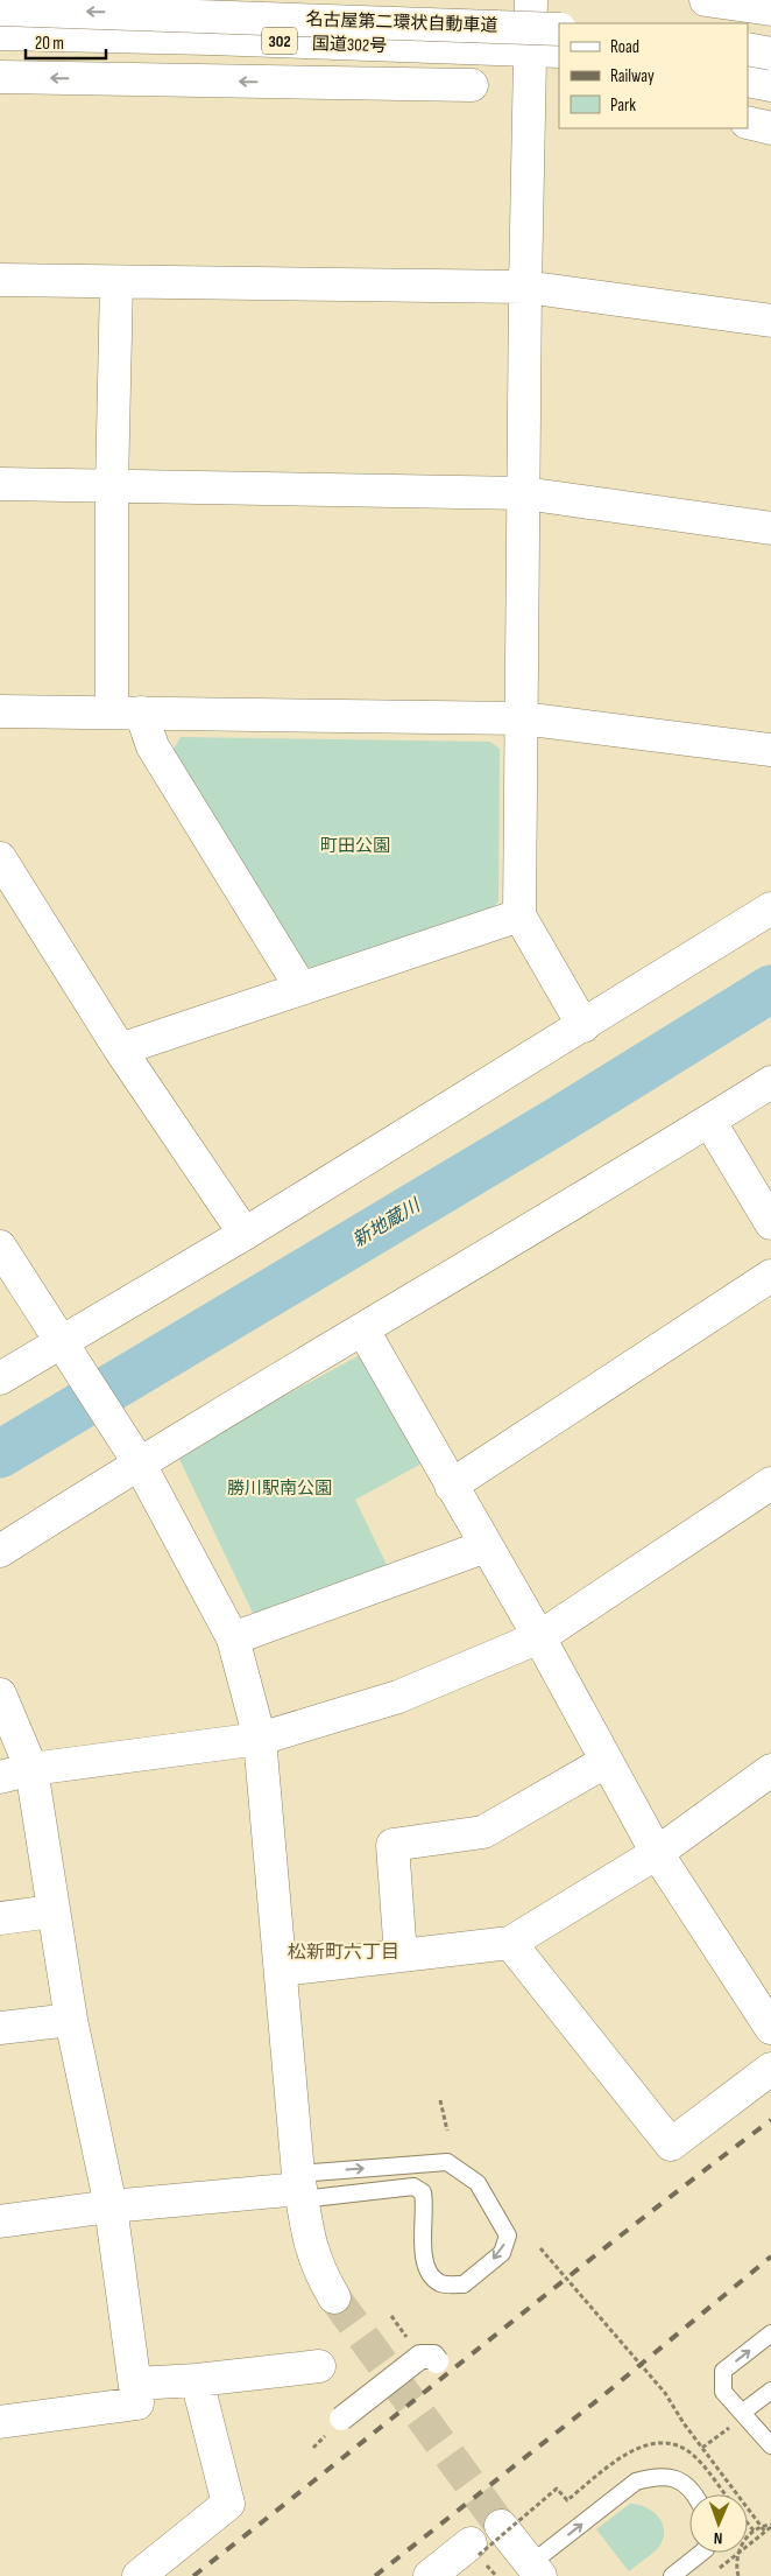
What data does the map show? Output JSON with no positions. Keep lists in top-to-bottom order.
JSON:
{
  "streets": {
    "main road": ["名古屋第二環状自動車道", "302", "国道302号"]
  },
  "districts": ["松新町六丁目"],
  "water": ["新地蔵川"],
  "parks": ["町田公園", "勝川駅南公園"],
  "legend": ["Road", "Railway", "Park"],
  "scale_bar": "20 m",
  "north": "bottom"
}
